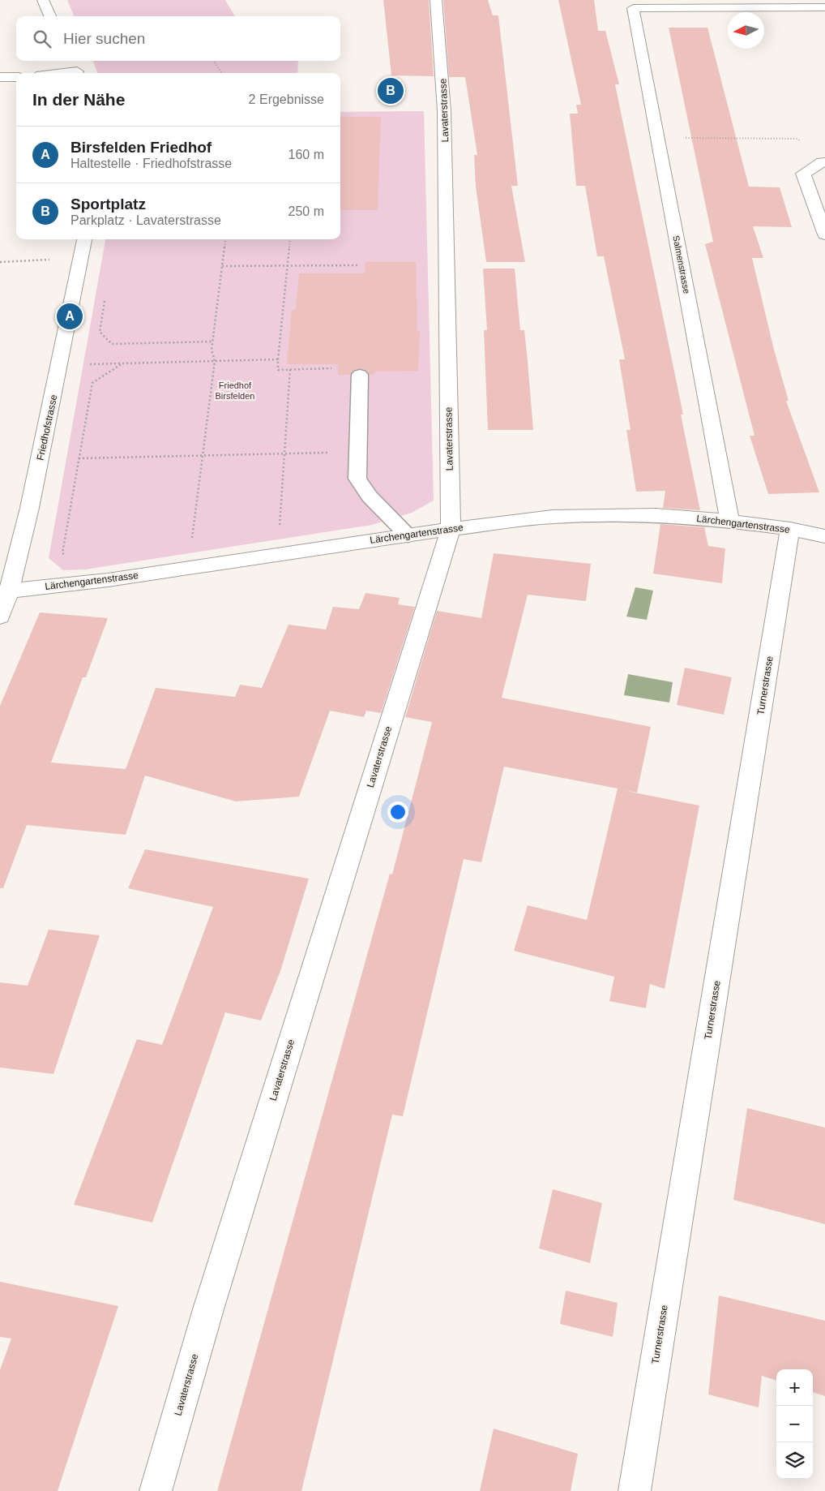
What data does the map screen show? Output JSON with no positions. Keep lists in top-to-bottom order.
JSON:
{
  "streets": {
    "street": [
      "Lavaterstrasse",
      "Salmenstrasse",
      "Friedhofstrasse",
      "Lärchengartenstrasse",
      "Turnerstrasse"
    ]
  },
  "crossings": [
    ["Lavaterstrasse", "Lärchengartenstrasse"],
    ["Salmenstrasse", "Lärchengartenstrasse"],
    ["Friedhofstrasse", "Lärchengartenstrasse"],
    ["Lärchengartenstrasse", "Turnerstrasse"]
  ],
  "parks": ["Friedhof Birsfelden"],
  "north": "left",
  "page": {
    "search": "Hier suchen",
    "heading": ["In der Nähe", "2 Ergebnisse"],
    "pins": ["B", "A"],
    "list": [
      {
        "mark": "A",
        "name": "Birsfelden Friedhof",
        "note": "Haltestelle · Friedhofstrasse",
        "value": "160 m"
      },
      {
        "mark": "B",
        "name": "Sportplatz",
        "note": "Parkplatz · Lavaterstrasse",
        "value": "250 m"
      }
    ],
    "map_buttons": ["+", "−"]
  }
}
